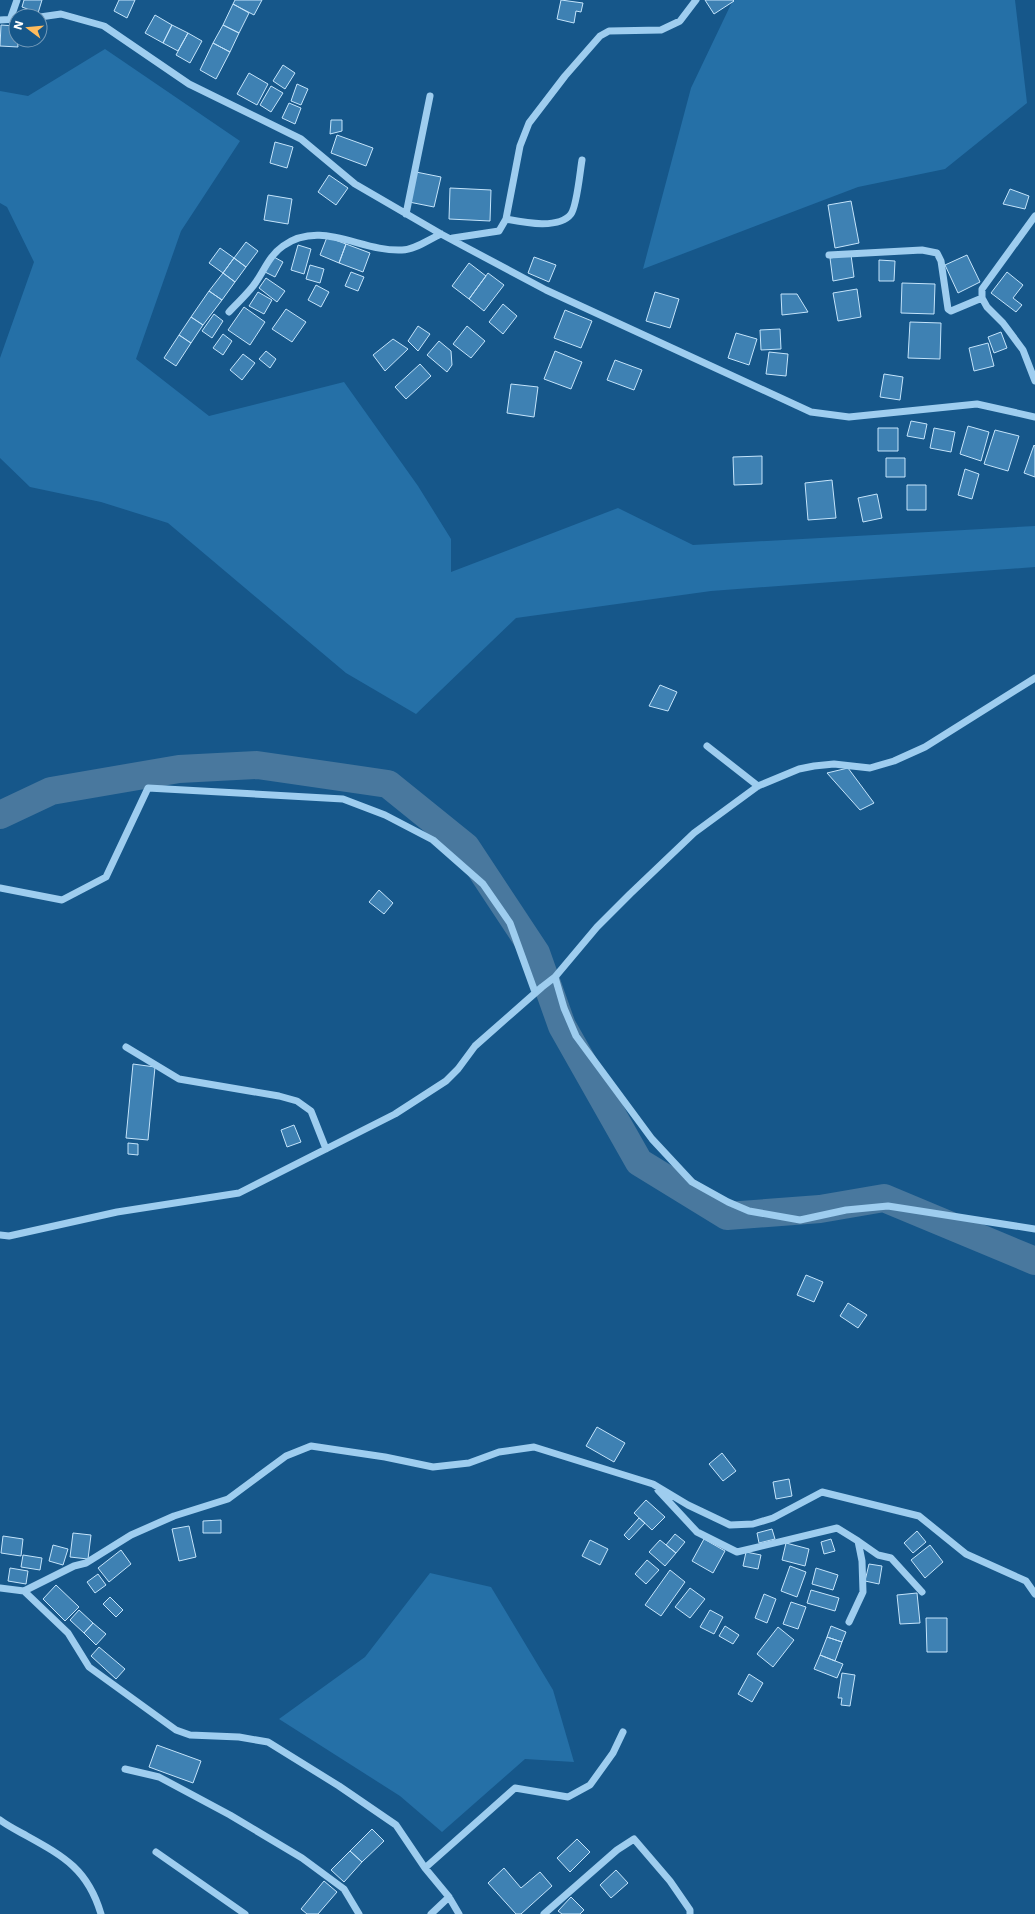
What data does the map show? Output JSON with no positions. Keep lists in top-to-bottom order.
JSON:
{
  "north": "left"
}
